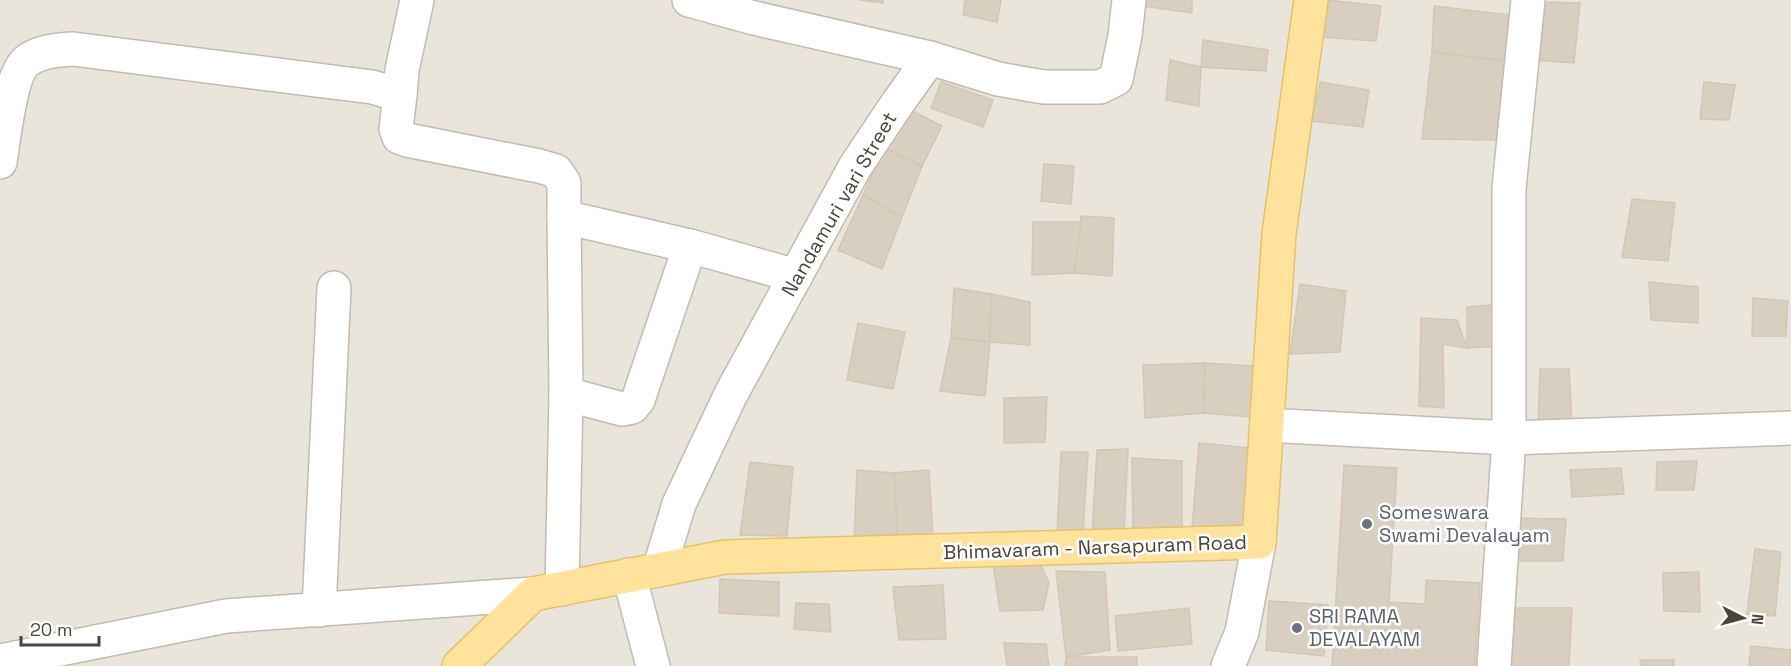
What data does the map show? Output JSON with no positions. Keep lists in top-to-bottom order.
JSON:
{
  "streets": {
    "main road": ["Bhimavaram - Narsapuram Road"],
    "street": ["Nandamuri vari Street"]
  },
  "crossings": [
    ["Nandamuri vari Street", "Bhimavaram - Narsapuram Road"]
  ],
  "places": ["Someswara Swami Devalayam", "SRI RAMA DEVALAYAM"],
  "scale_bar": "20 m",
  "north": "right"
}
